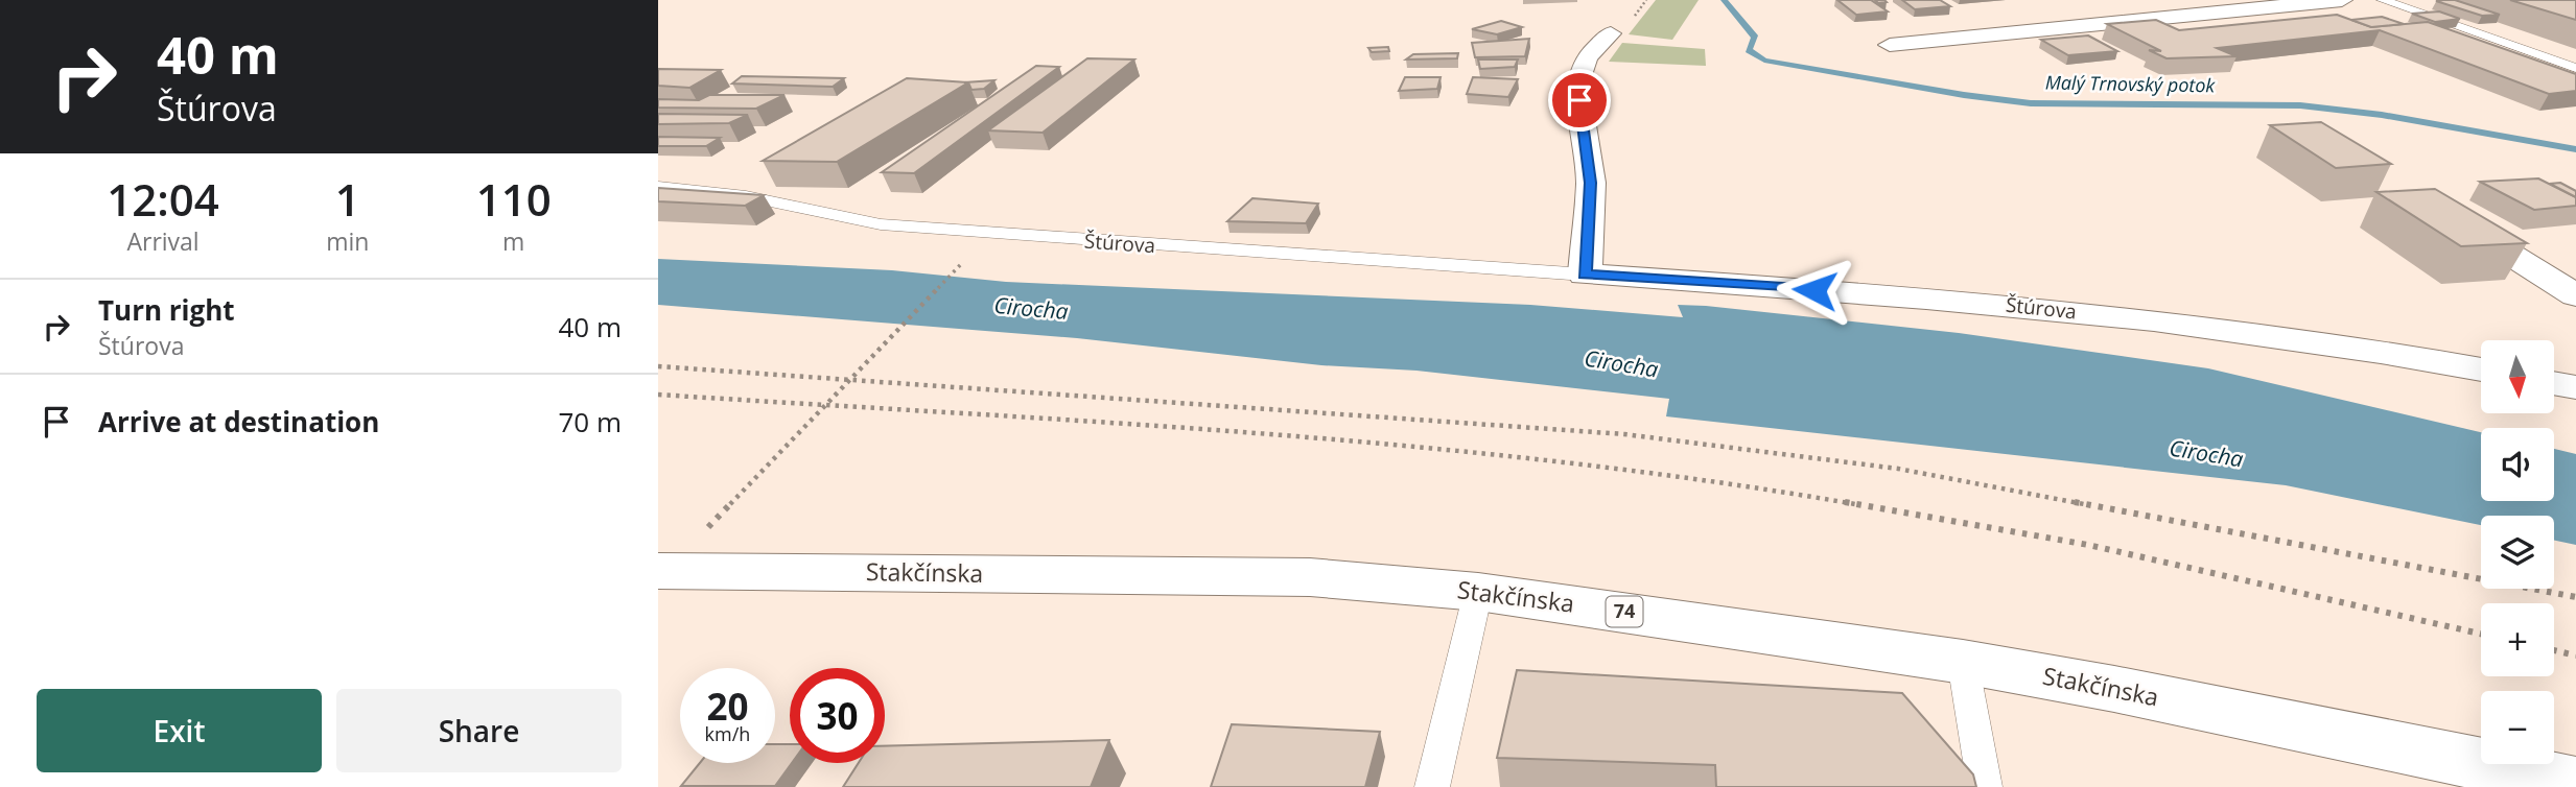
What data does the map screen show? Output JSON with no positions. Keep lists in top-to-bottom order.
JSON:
{
  "streets": {
    "street": ["Štúrova", "Stakčínska", "74"]
  },
  "water": ["Malý Trnovský potok", "Cirocha"],
  "north": "bottom",
  "page": {
    "turn": ["40 m", "Štúrova"],
    "eta": [
      "12:04",
      "Arrival",
      "1",
      "min",
      "110",
      "m"
    ],
    "list": [
      {
        "name": "Turn right",
        "note": "Štúrova",
        "value": "40 m"
      },
      {
        "name": "Arrive at destination",
        "value": "70 m"
      }
    ],
    "map_buttons": ["+", "−"],
    "speed": "20 km/h",
    "limit": "30",
    "buttons": ["Exit", "Share"]
  }
}
